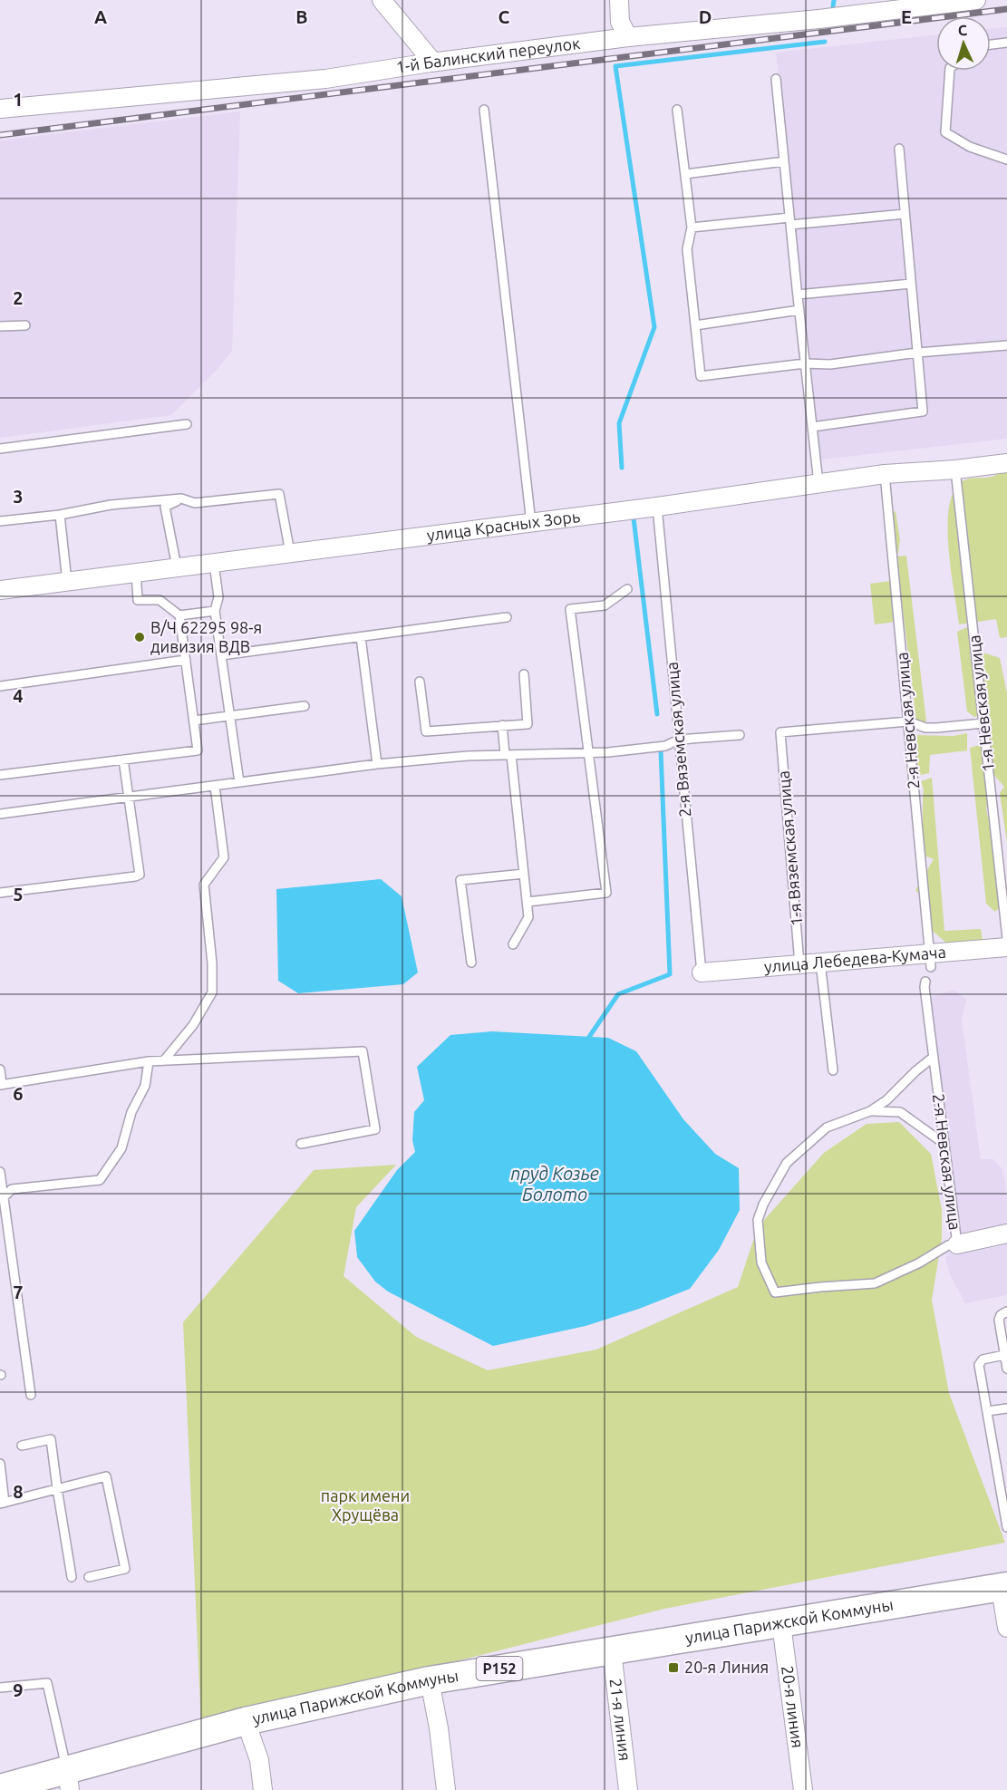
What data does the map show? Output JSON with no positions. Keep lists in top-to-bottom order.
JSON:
{
  "streets": {
    "main road": ["улица Парижской Коммуны", "Р152"],
    "street": [
      "1-й Балинский переулок",
      "улица Красных Зорь",
      "улица Лебедева-Кумача",
      "20-я линия",
      "21-я линия"
    ],
    "lane": [
      "1-я Невская улица",
      "2-я Невская улица",
      "2-я Вяземская улица",
      "1-я Вяземская улица"
    ]
  },
  "crossings": [
    ["улица Красных Зорь", "1-я Невская улица"],
    ["улица Красных Зорь", "2-я Невская улица"],
    ["улица Красных Зорь", "2-я Вяземская улица"],
    ["2-я Невская улица", "1-я Вяземская улица"],
    ["2-я Невская улица", "улица Лебедева-Кумача"],
    ["2-я Вяземская улица", "улица Лебедева-Кумача"],
    ["1-я Вяземская улица", "улица Лебедева-Кумача"],
    ["улица Парижской Коммуны", "20-я линия"],
    ["улица Парижской Коммуны", "21-я линия"]
  ],
  "water": ["пруд Козье Болото"],
  "parks": ["парк имени Хрущёва"],
  "places": {
    "other": ["В/Ч 62295 98-я дивизия ВДВ"],
    "transit": ["20-я Линия"]
  },
  "north": "top",
  "grid": {
    "columns": [
      "A",
      "B",
      "C",
      "D",
      "E"
    ],
    "rows": [
      "1",
      "2",
      "3",
      "4",
      "5",
      "6",
      "7",
      "8",
      "9"
    ]
  }
}
